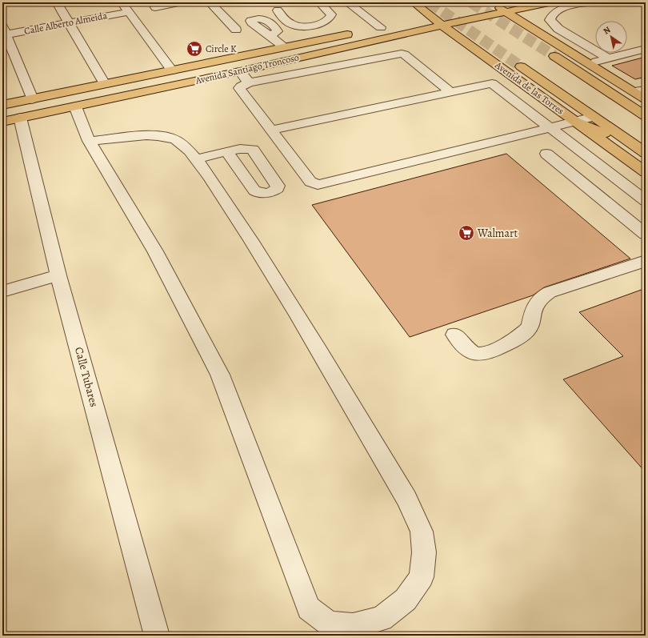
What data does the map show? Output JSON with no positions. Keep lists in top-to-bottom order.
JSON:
{
  "streets": {
    "main road": ["Avenida Santiago Troncoso", "Avenida de las Torres"],
    "street": ["Calle Alberto Almeida", "Calle Tubares"]
  },
  "crossings": [
    ["Avenida Santiago Troncoso", "Avenida de las Torres"],
    ["Avenida Santiago Troncoso", "Calle Tubares"]
  ],
  "places": {
    "supermarket": ["Circle K", "Walmart"]
  },
  "north": "top left"
}
